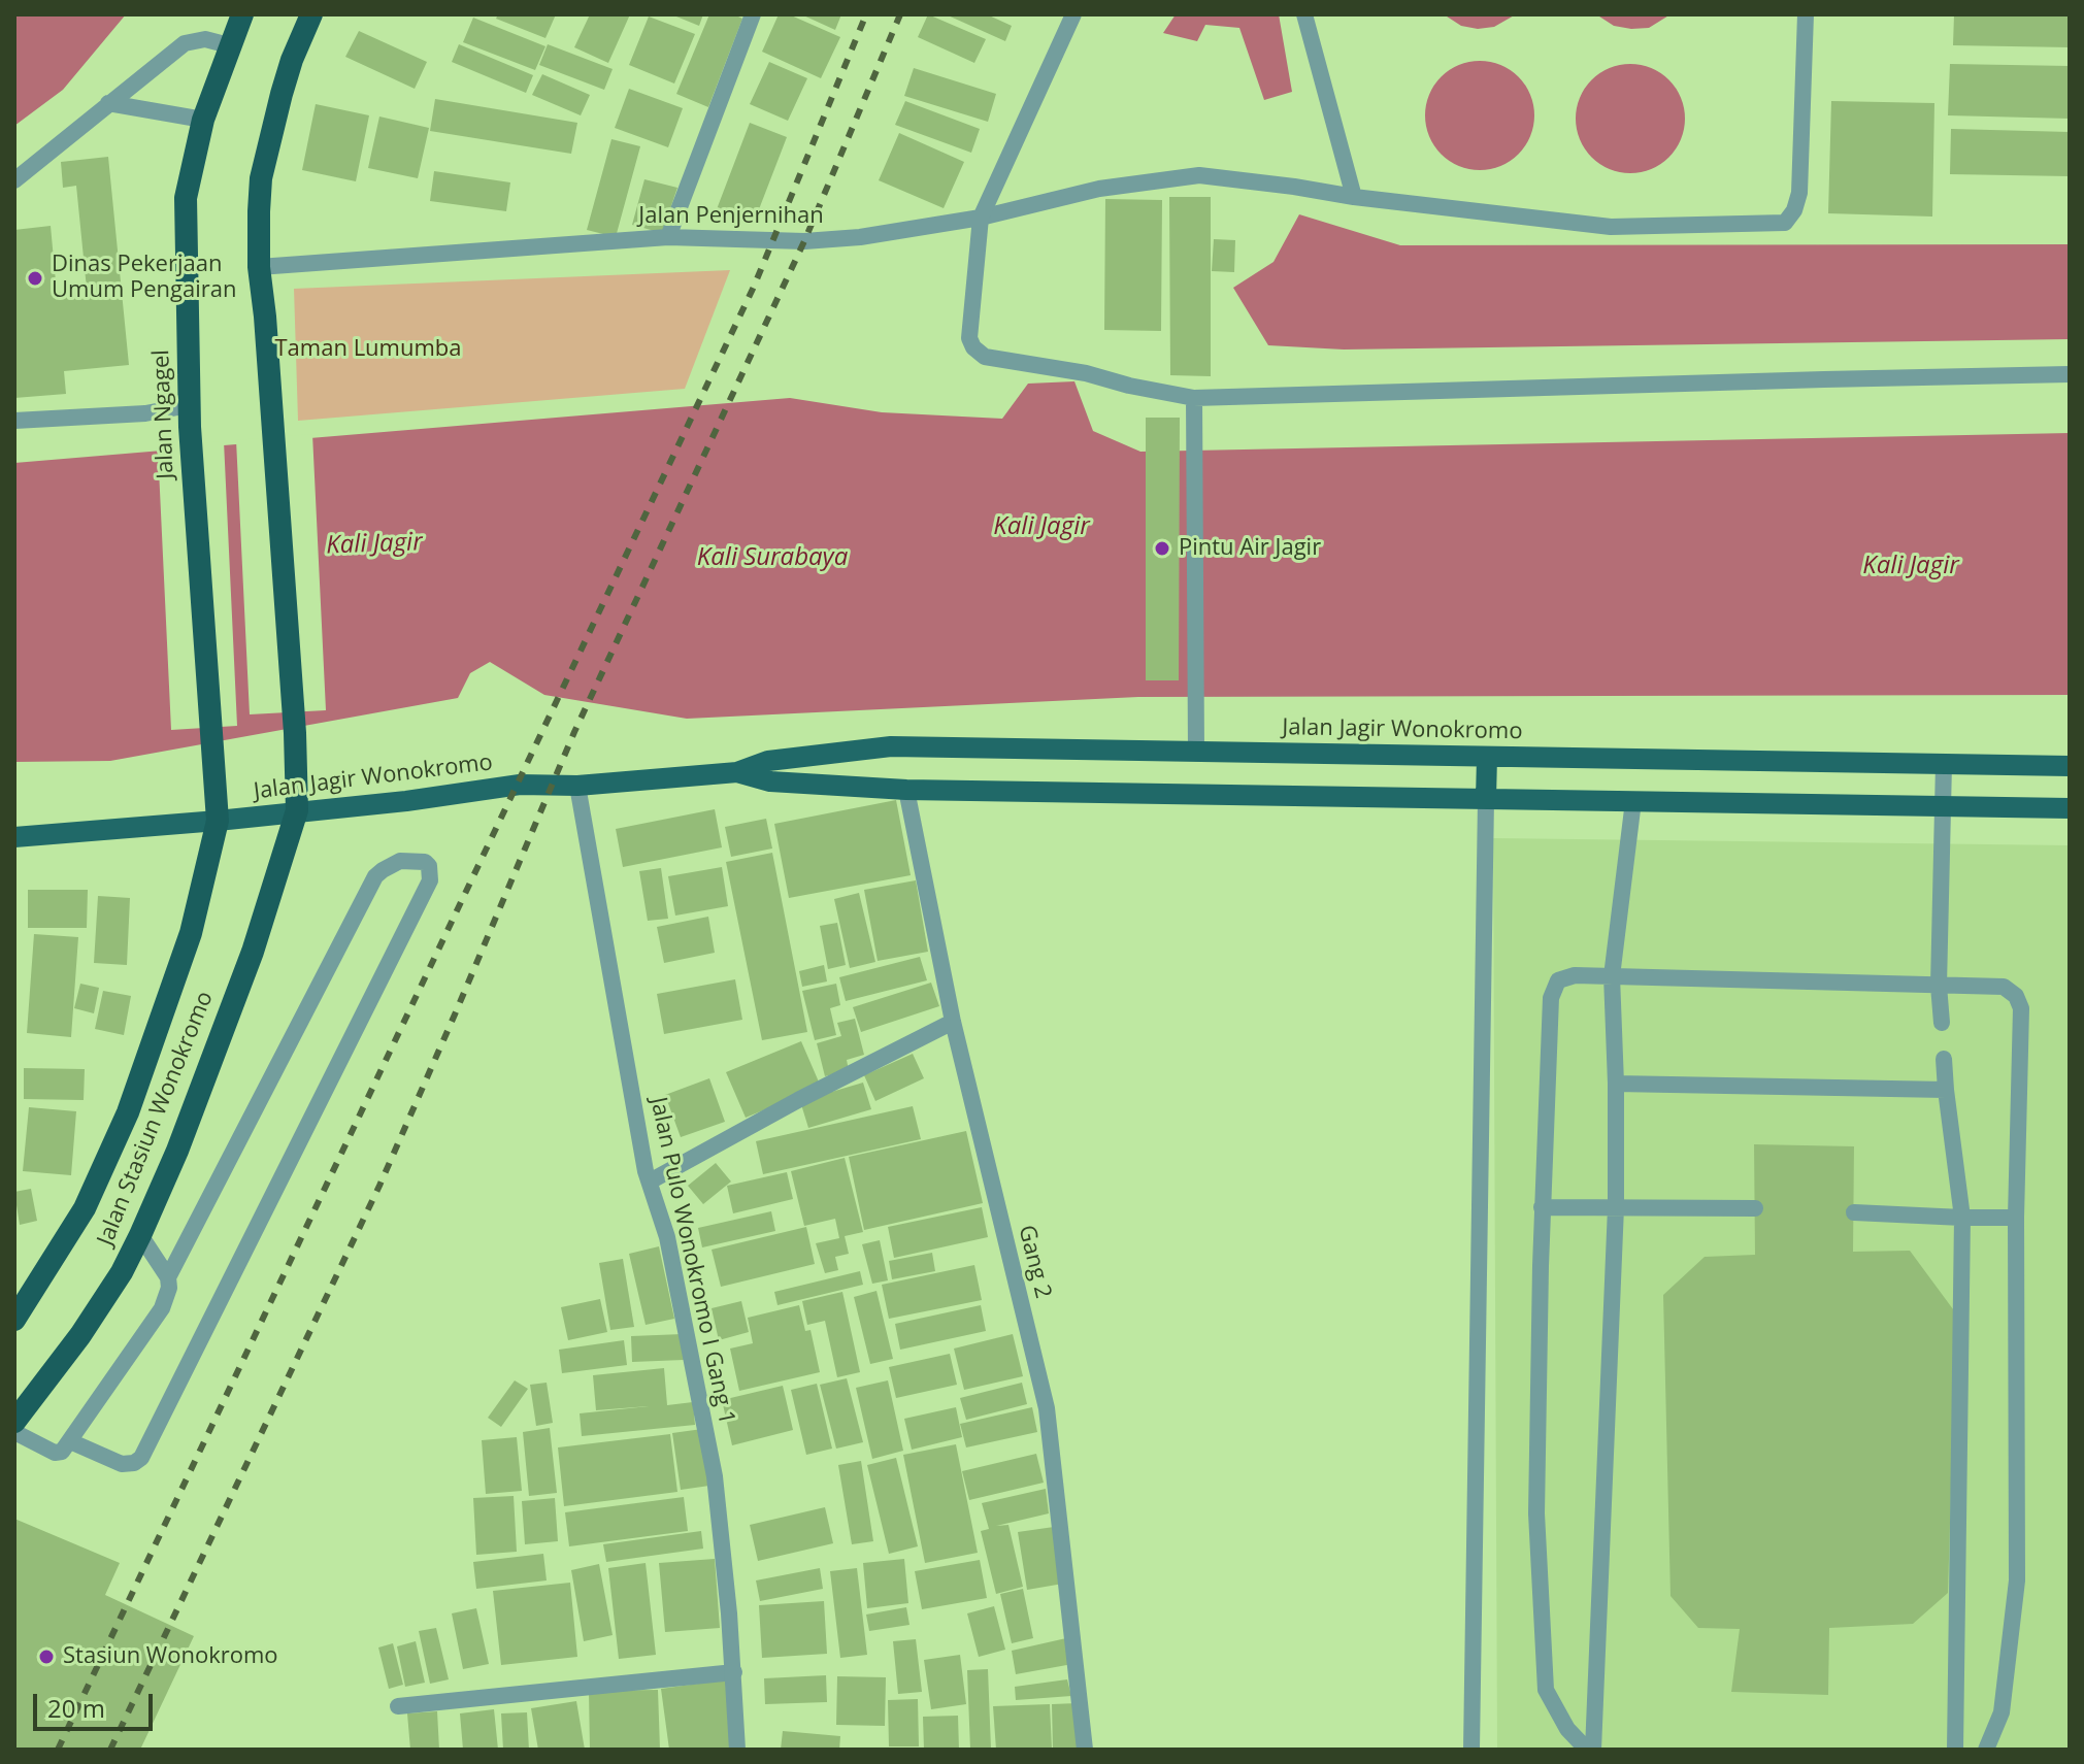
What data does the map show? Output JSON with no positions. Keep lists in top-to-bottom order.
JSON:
{
  "streets": {
    "highway": ["Jalan Ngagel", "Jalan Stasiun Wonokromo"],
    "main road": ["Jalan Jagir Wonokromo"],
    "street": ["Jalan Penjernihan", "Jalan Pulo Wonokromo I Gang 1", "Gang 2"]
  },
  "crossings": [
    ["Jalan Ngagel", "Jalan Jagir Wonokromo"],
    ["Jalan Ngagel", "Jalan Stasiun Wonokromo"],
    ["Jalan Jagir Wonokromo", "Jalan Stasiun Wonokromo"],
    ["Jalan Jagir Wonokromo", "Jalan Pulo Wonokromo I Gang 1"],
    ["Jalan Jagir Wonokromo", "Gang 2"]
  ],
  "water": ["Kali Jagir", "Kali Surabaya"],
  "parks": ["Taman Lumumba"],
  "places": ["Dinas Pekerjaan Umum Pengairan", "Pintu Air Jagir", "Stasiun Wonokromo"],
  "scale_bar": "20 m"
}
